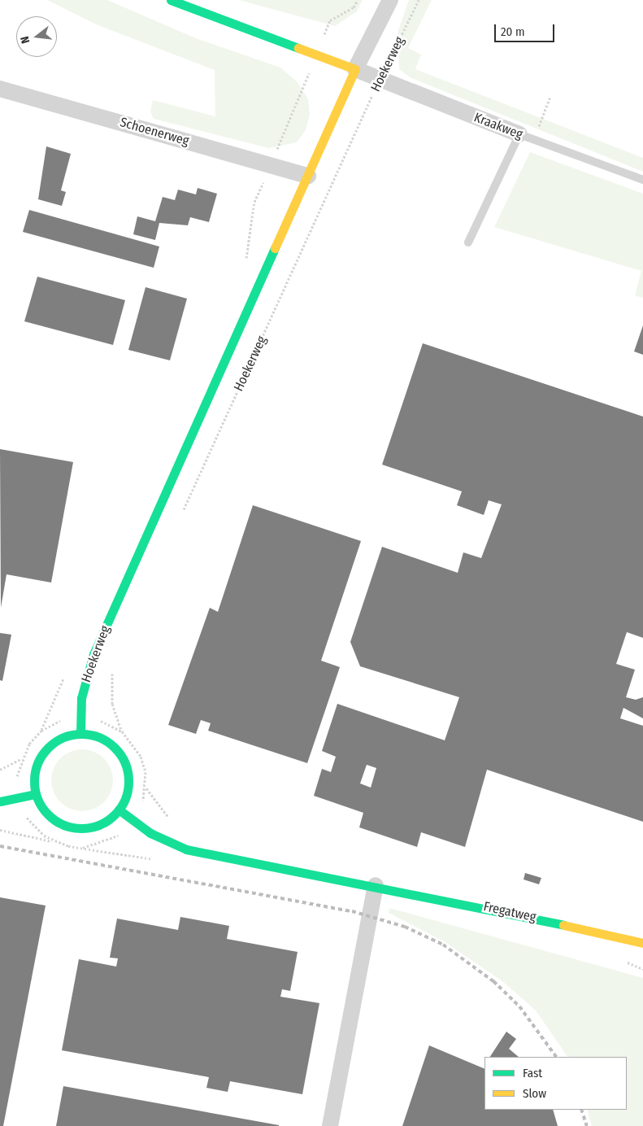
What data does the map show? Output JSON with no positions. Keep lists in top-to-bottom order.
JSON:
{
  "streets": {
    "street": [
      "Hoekerweg",
      "Kraakweg",
      "Schoenerweg",
      "Fregatweg"
    ]
  },
  "crossings": [
    ["Hoekerweg", "Kraakweg"],
    ["Hoekerweg", "Schoenerweg"],
    ["Hoekerweg", "Fregatweg"]
  ],
  "legend": ["Fast", "Slow"],
  "scale_bar": "20 m",
  "north": "left"
}
